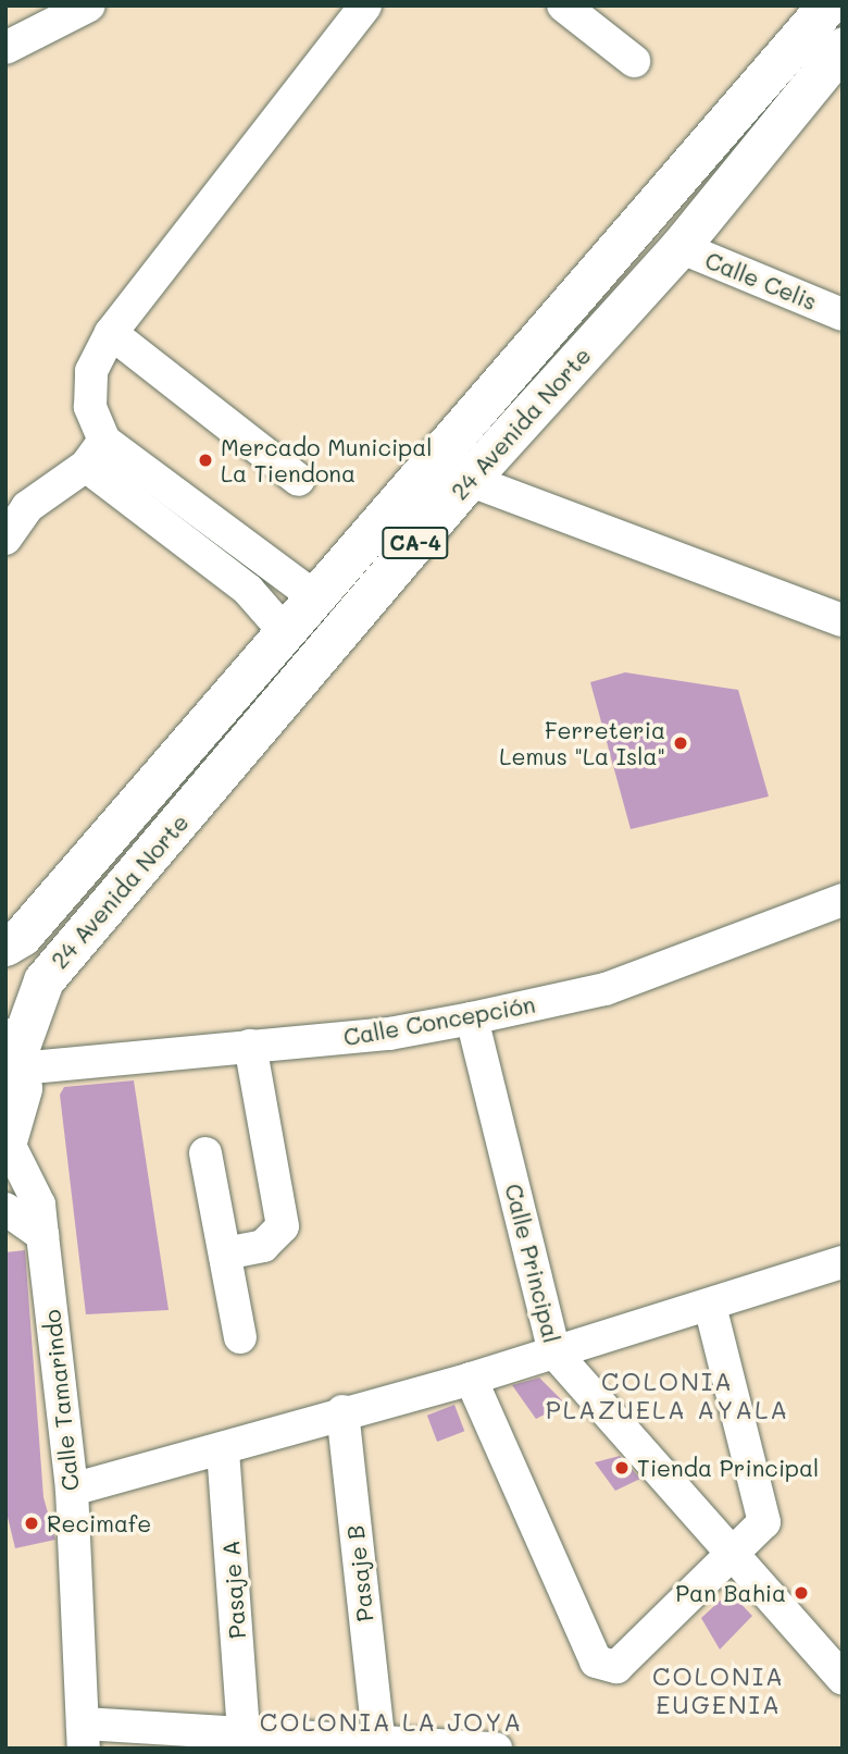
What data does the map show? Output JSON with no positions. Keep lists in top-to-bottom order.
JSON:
{
  "streets": {
    "main road": ["24 Avenida Norte", "CA-4"],
    "street": [
      "Calle Celis",
      "Calle Concepción",
      "Calle Principal",
      "Calle Tamarindo",
      "Pasaje B",
      "Pasaje A"
    ]
  },
  "crossings": [
    ["Calle Celis", "24 Avenida Norte"],
    ["24 Avenida Norte", "CA-4"],
    ["24 Avenida Norte", "Calle Concepción"],
    ["CA-4", "Calle Concepción"],
    ["CA-4", "Calle Tamarindo"],
    ["Calle Concepción", "Calle Principal"]
  ],
  "districts": ["COLONIA PLAZUELA AYALA", "COLONIA EUGENIA", "COLONIA LA JOYA"],
  "places": [
    "Mercado Municipal La Tiendona",
    "Ferreteria Lemus \"La Isla\"",
    "Tienda Principal",
    "Recimafe",
    "Pan Bahia"
  ]
}
